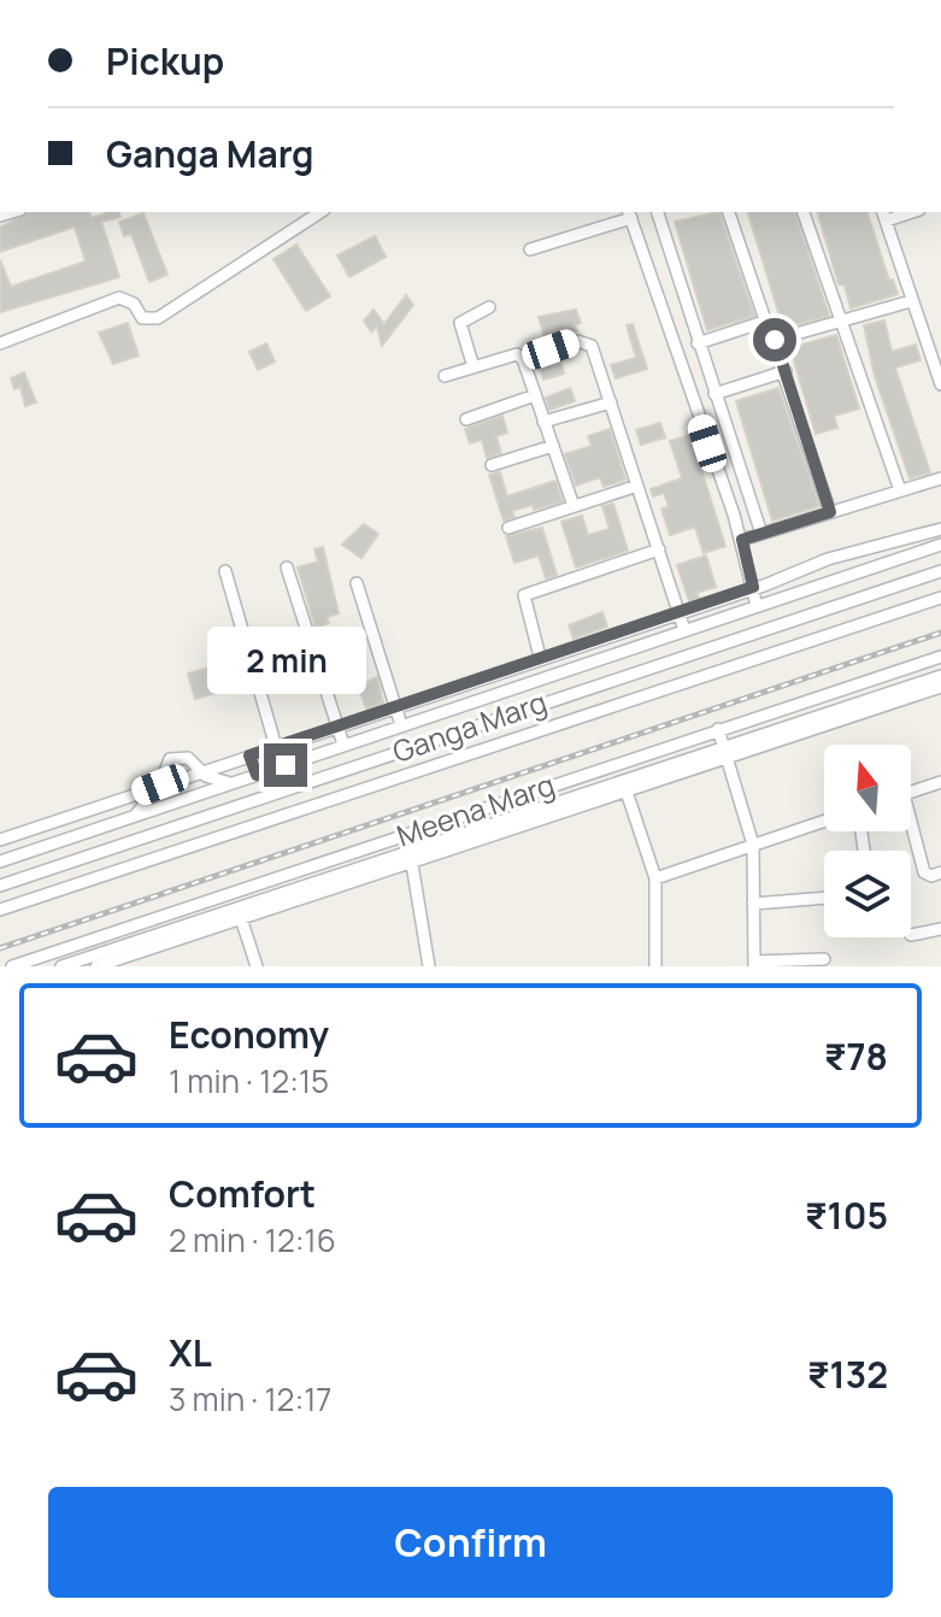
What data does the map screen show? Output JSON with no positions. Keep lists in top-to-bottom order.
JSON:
{
  "streets": {
    "street": ["Ganga Marg", "Meena Marg"]
  },
  "north": "top",
  "page": {
    "banner": ["Pickup", "Ganga Marg"],
    "bubble": "2 min",
    "list": [
      {
        "name": "Economy",
        "note": "1 min · 12:15",
        "value": "₹78"
      },
      {
        "name": "Comfort",
        "note": "2 min · 12:16",
        "value": "₹105"
      },
      {
        "name": "XL",
        "note": "3 min · 12:17",
        "value": "₹132"
      }
    ],
    "buttons": "Confirm"
  }
}
